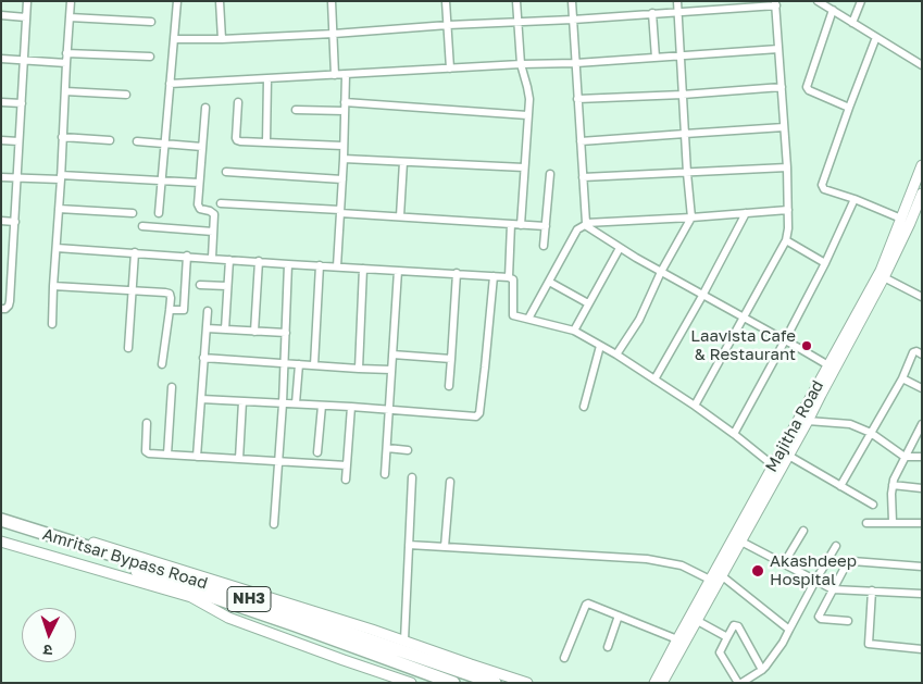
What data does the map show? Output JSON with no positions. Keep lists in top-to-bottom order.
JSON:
{
  "streets": {
    "highway": ["Amritsar Bypass Road", "NH3"],
    "main road": ["Majitha Road"]
  },
  "places": ["Laavista Cafe & Restaurant", "Akashdeep Hospital"],
  "north": "bottom"
}
